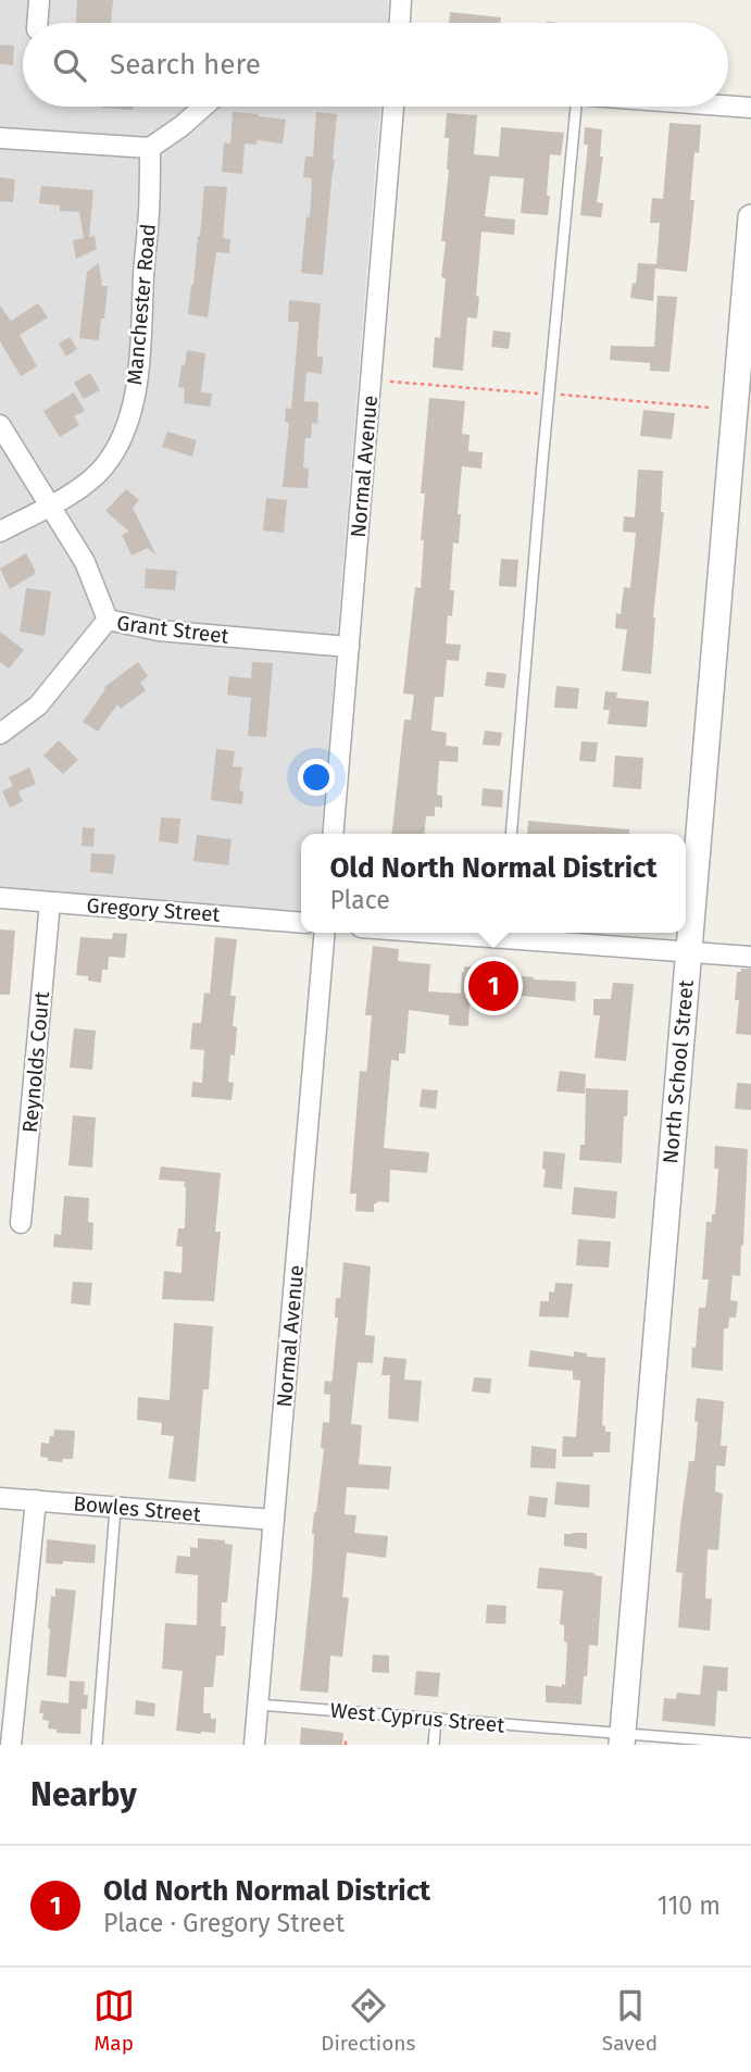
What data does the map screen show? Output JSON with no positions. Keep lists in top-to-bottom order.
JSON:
{
  "streets": {
    "street": [
      "Manchester Road",
      "Normal Avenue",
      "Grant Street",
      "Gregory Street",
      "Reynolds Court",
      "North School Street",
      "Bowles Street"
    ],
    "lane": ["West Cyprus Street"]
  },
  "crossings": [
    ["Normal Avenue", "Grant Street"],
    ["Normal Avenue", "Bowles Street"],
    ["Normal Avenue", "West Cyprus Street"],
    ["Gregory Street", "Reynolds Court"],
    ["North School Street", "West Cyprus Street"]
  ],
  "page": {
    "search": "Search here",
    "popup": ["Old North Normal District", "Place"],
    "pins": "1",
    "heading": "Nearby",
    "list": [
      {
        "mark": "1",
        "name": "Old North Normal District",
        "note": "Place · Gregory Street",
        "value": "110 m"
      }
    ],
    "nav": ["Map", "Directions", "Saved"]
  }
}
